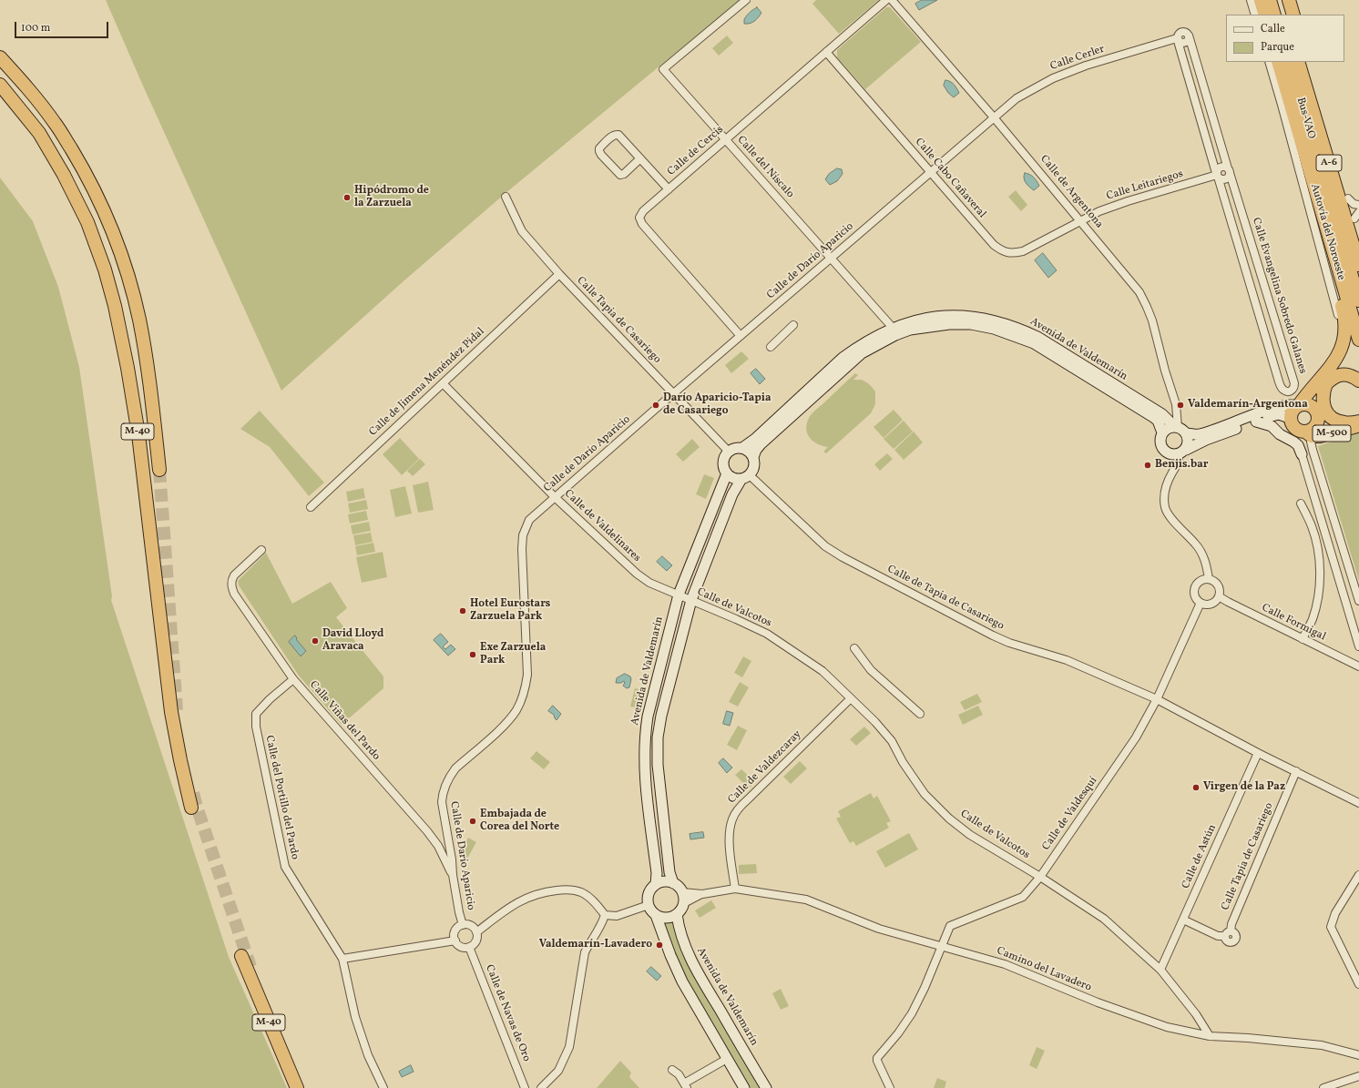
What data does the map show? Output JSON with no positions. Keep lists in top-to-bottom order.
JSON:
{
  "streets": {
    "highway": [
      "Bus-VAO",
      "A-6",
      "Autovía del Noroeste",
      "M-40",
      "M-500"
    ],
    "street": [
      "Calle Cerler",
      "Calle de Cercis",
      "Calle del Níscalo",
      "Calle Cabo Cañaveral",
      "Calle Leitariegos",
      "Calle de Argentona",
      "Calle de Darío Aparicio",
      "Calle Evangelina Sobredo Galanes",
      "Calle Tapia de Casariego",
      "Avenida de Valdemarín",
      "Calle de Jimena Menéndez Pidal",
      "Calle de Valdelinares",
      "Calle de Tapia de Casariego",
      "Calle de Valcotos",
      "Calle Formigal",
      "Calle Viñas del Pardo",
      "Calle de Valdezcaray",
      "Calle del Portillo del Pardo",
      "Calle de Valdesquí",
      "Calle de Astún",
      "Camino del Lavadero",
      "Calle de Navas de Oro"
    ]
  },
  "crossings": [
    ["Calle Cerler", "Calle de Argentona"],
    ["Calle Cerler", "Calle de Darío Aparicio"],
    ["Calle Cerler", "Calle Evangelina Sobredo Galanes"],
    ["Calle de Cercis", "Calle del Níscalo"],
    ["Calle de Cercis", "Calle Cabo Cañaveral"],
    ["Calle de Cercis", "Calle de Darío Aparicio"],
    ["Calle del Níscalo", "Calle de Darío Aparicio"],
    ["Calle del Níscalo", "Avenida de Valdemarín"],
    ["Calle Cabo Cañaveral", "Calle Leitariegos"],
    ["Calle Cabo Cañaveral", "Calle de Argentona"],
    ["Calle Cabo Cañaveral", "Calle de Darío Aparicio"],
    ["Calle Leitariegos", "Calle de Argentona"],
    ["Calle Leitariegos", "Calle Evangelina Sobredo Galanes"],
    ["Calle de Argentona", "Calle de Darío Aparicio"],
    ["Calle de Argentona", "Avenida de Valdemarín"],
    ["Calle de Darío Aparicio", "Calle Tapia de Casariego"],
    ["Calle de Darío Aparicio", "Calle de Valdelinares"],
    ["Calle de Darío Aparicio", "Calle Viñas del Pardo"],
    ["Calle de Darío Aparicio", "Calle de Navas de Oro"],
    ["Calle Tapia de Casariego", "Avenida de Valdemarín"],
    ["Calle Tapia de Casariego", "Calle de Jimena Menéndez Pidal"],
    ["Calle Tapia de Casariego", "Calle de Tapia de Casariego"],
    ["Calle Tapia de Casariego", "Calle de Astún"],
    ["Avenida de Valdemarín", "Calle de Valdelinares"],
    ["Avenida de Valdemarín", "Calle de Tapia de Casariego"],
    ["Avenida de Valdemarín", "Calle de Valcotos"],
    ["Avenida de Valdemarín", "Camino del Lavadero"],
    ["Calle de Jimena Menéndez Pidal", "Calle de Valdelinares"],
    ["Calle de Valdelinares", "Calle de Valcotos"],
    ["Calle de Tapia de Casariego", "Calle de Valdesquí"],
    ["Calle de Valcotos", "Calle de Valdezcaray"],
    ["Calle de Valcotos", "Calle de Valdesquí"],
    ["Calle de Valcotos", "Calle de Astún"],
    ["Calle de Valcotos", "Camino del Lavadero"],
    ["Calle Formigal", "Calle de Valdesquí"],
    ["Calle Viñas del Pardo", "Calle del Portillo del Pardo"],
    ["Calle de Valdezcaray", "Camino del Lavadero"],
    ["Calle de Valdesquí", "Camino del Lavadero"]
  ],
  "places": [
    "Hipódromo de la Zarzuela",
    "Darío Aparicio-Tapia de Casariego",
    "Valdemarín-Argentona",
    "Benjis.bar",
    "Hotel Eurostars Zarzuela Park",
    "David Lloyd Aravaca",
    "Exe Zarzuela Park",
    "Virgen de la Paz",
    "Embajada de Corea del Norte",
    "Valdemarín-Lavadero"
  ],
  "legend": ["Calle", "Parque"],
  "scale_bar": "100 m"
}
